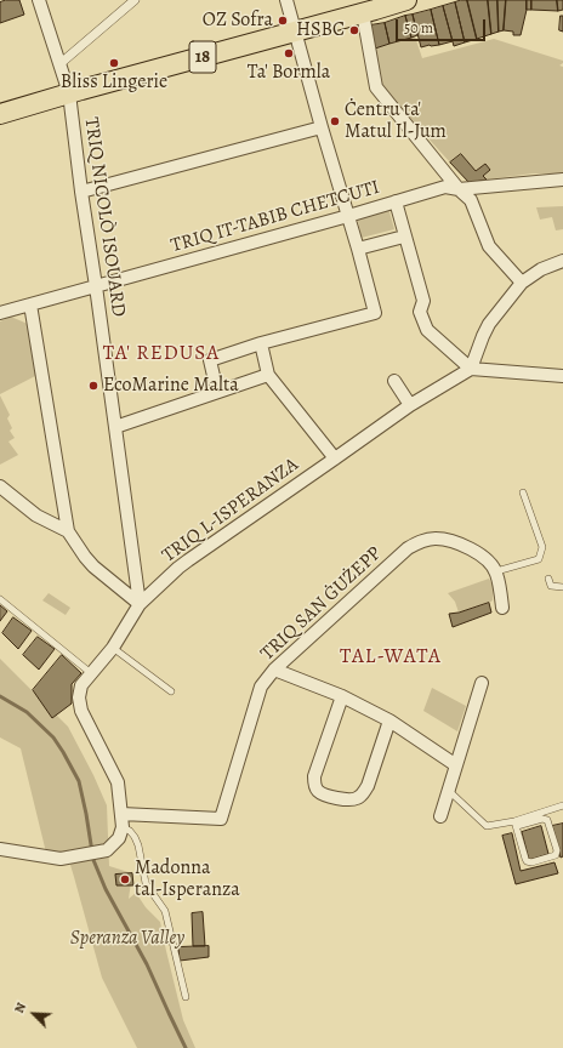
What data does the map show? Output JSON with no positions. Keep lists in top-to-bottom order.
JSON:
{
  "streets": {
    "main road": ["18"],
    "street": [
      "TRIQ NICOLÒ ISOUARD",
      "TRIQ IT-TABIB CHETCUTI",
      "TRIQ L-ISPERANZA",
      "TRIQ SAN ĠUŻEPP"
    ]
  },
  "crossings": [
    ["18", "TRIQ NICOLÒ ISOUARD"],
    ["TRIQ NICOLÒ ISOUARD", "TRIQ IT-TABIB CHETCUTI"],
    ["TRIQ NICOLÒ ISOUARD", "TRIQ L-ISPERANZA"],
    ["TRIQ L-ISPERANZA", "TRIQ SAN ĠUŻEPP"]
  ],
  "districts": ["TA' REDUSA", "TAL-WATA"],
  "parks": ["Speranza Valley"],
  "places": [
    "OZ Sofra",
    "HSBC",
    "Ta' Bormla",
    "Bliss Lingerie",
    "Ċentru ta' Matul Il-Jum",
    "EcoMarine Malta",
    "Madonna tal-Isperanza"
  ],
  "scale_bar": "50 m",
  "north": "top left"
}
